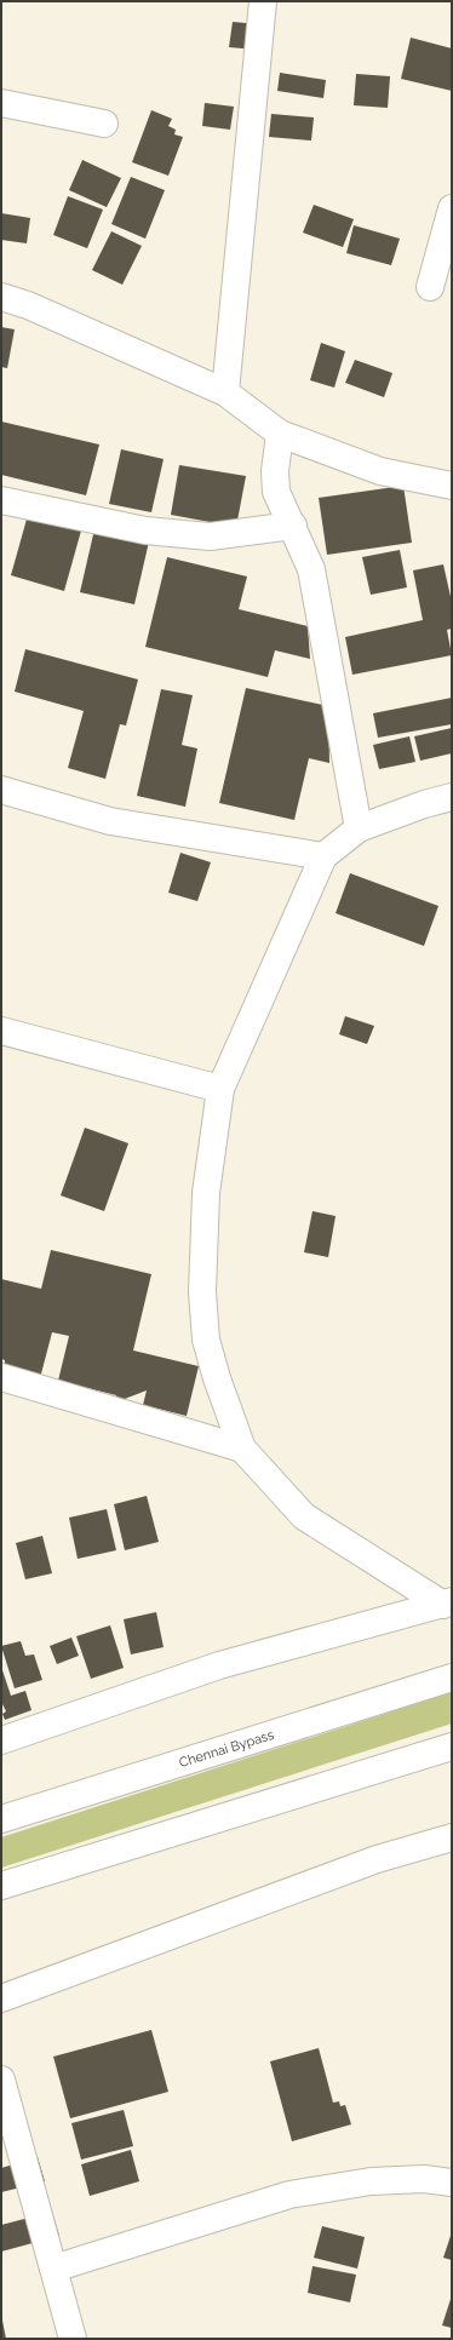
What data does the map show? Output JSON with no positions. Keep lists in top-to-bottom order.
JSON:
{
  "streets": {
    "main road": ["Chennai Bypass"]
  }
}
